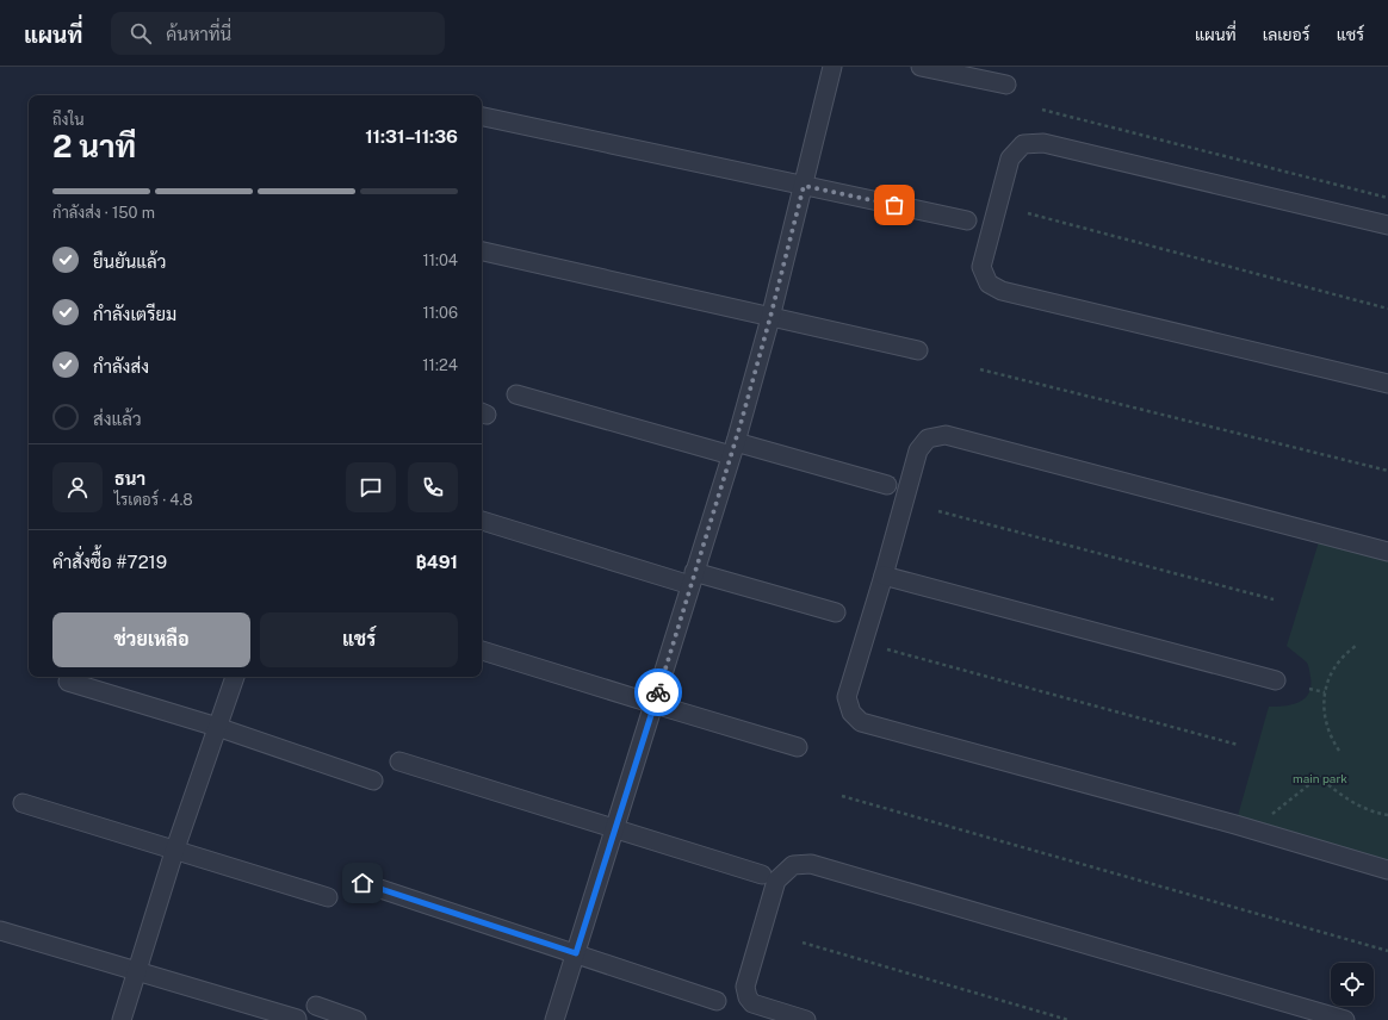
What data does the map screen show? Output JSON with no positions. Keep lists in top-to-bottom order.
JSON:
{
  "parks": ["main park"],
  "page": {
    "header": "แผนที่",
    "search": "ค้นหาที่นี่",
    "nav": ["แผนที่", "เลเยอร์", "แชร์"],
    "heading": ["2 นาที", "ถึงใน", "11:31–11:36"],
    "panel": [
      "ธนา",
      "ไรเดอร์ · 4.8",
      "คำสั่งซื้อ #7219",
      "฿491"
    ],
    "bar": "กำลังส่ง · 150 m",
    "list": [
      ["ยืนยันแล้ว", "11:04"],
      ["กำลังเตรียม", "11:06"],
      ["กำลังส่ง", "11:24"],
      "ส่งแล้ว"
    ],
    "buttons": ["ช่วยเหลือ", "แชร์"]
  }
}
